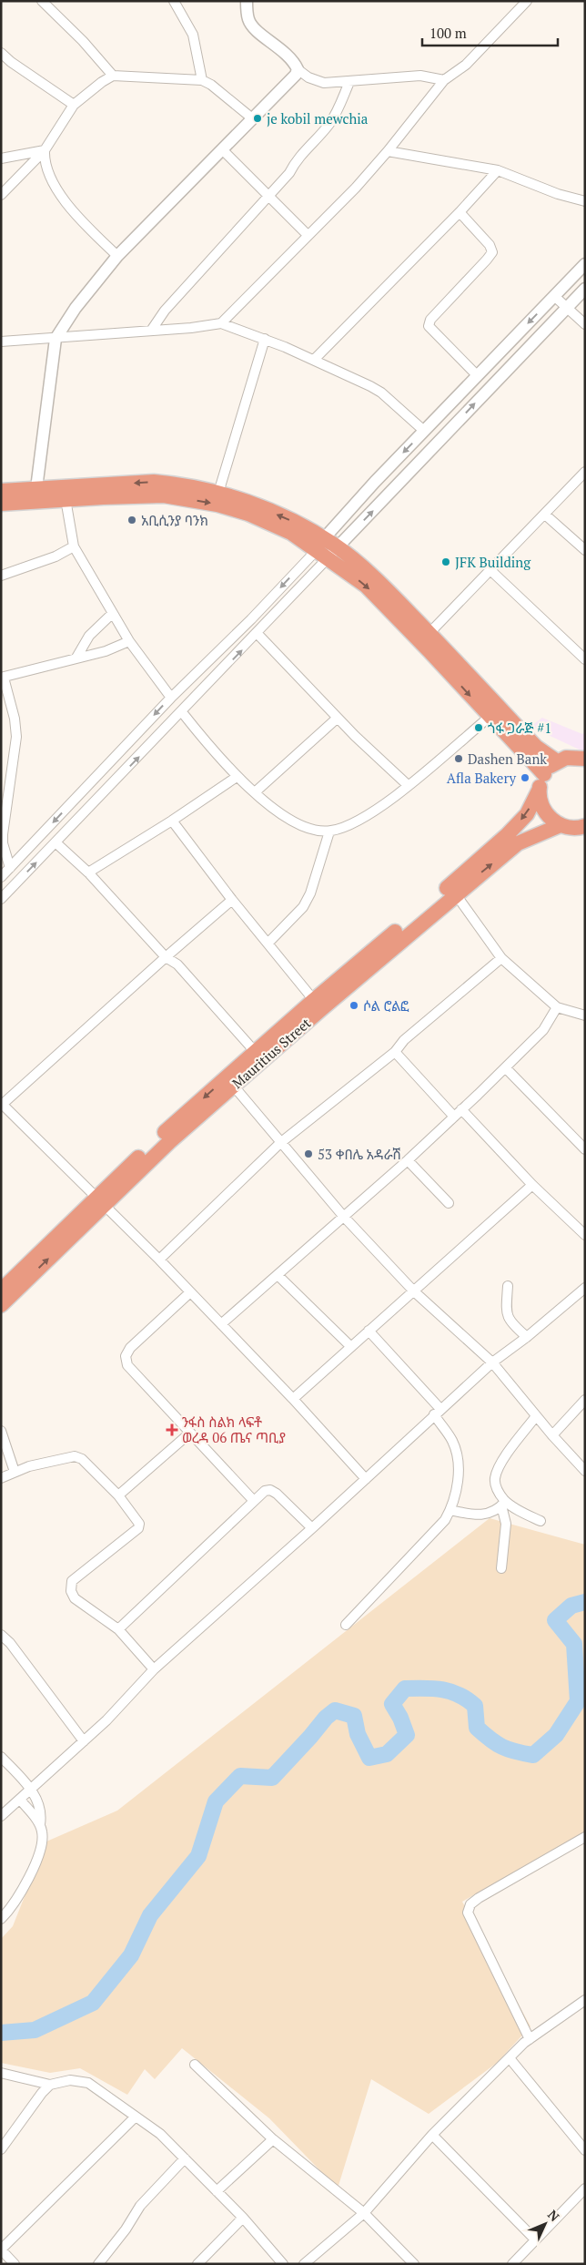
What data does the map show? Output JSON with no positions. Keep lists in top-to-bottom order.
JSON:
{
  "streets": {
    "main road": ["Mauritius Street"]
  },
  "places": {
    "other": [
      "je kobil mewchia",
      "አቢሲንያ ባንክ",
      "JFK Building",
      "ጎፋ ጋራጅ #1",
      "Dashen Bank",
      "Afla Bakery",
      "ሶል ሮልፎ",
      "53 ቀበሌ አዳራሽ"
    ],
    "health": ["ንፋስ ስልክ ላፍቶ ወረዳ 06 ጤና ጣቢያ"]
  },
  "scale_bar": "100 m",
  "north": "top right"
}
